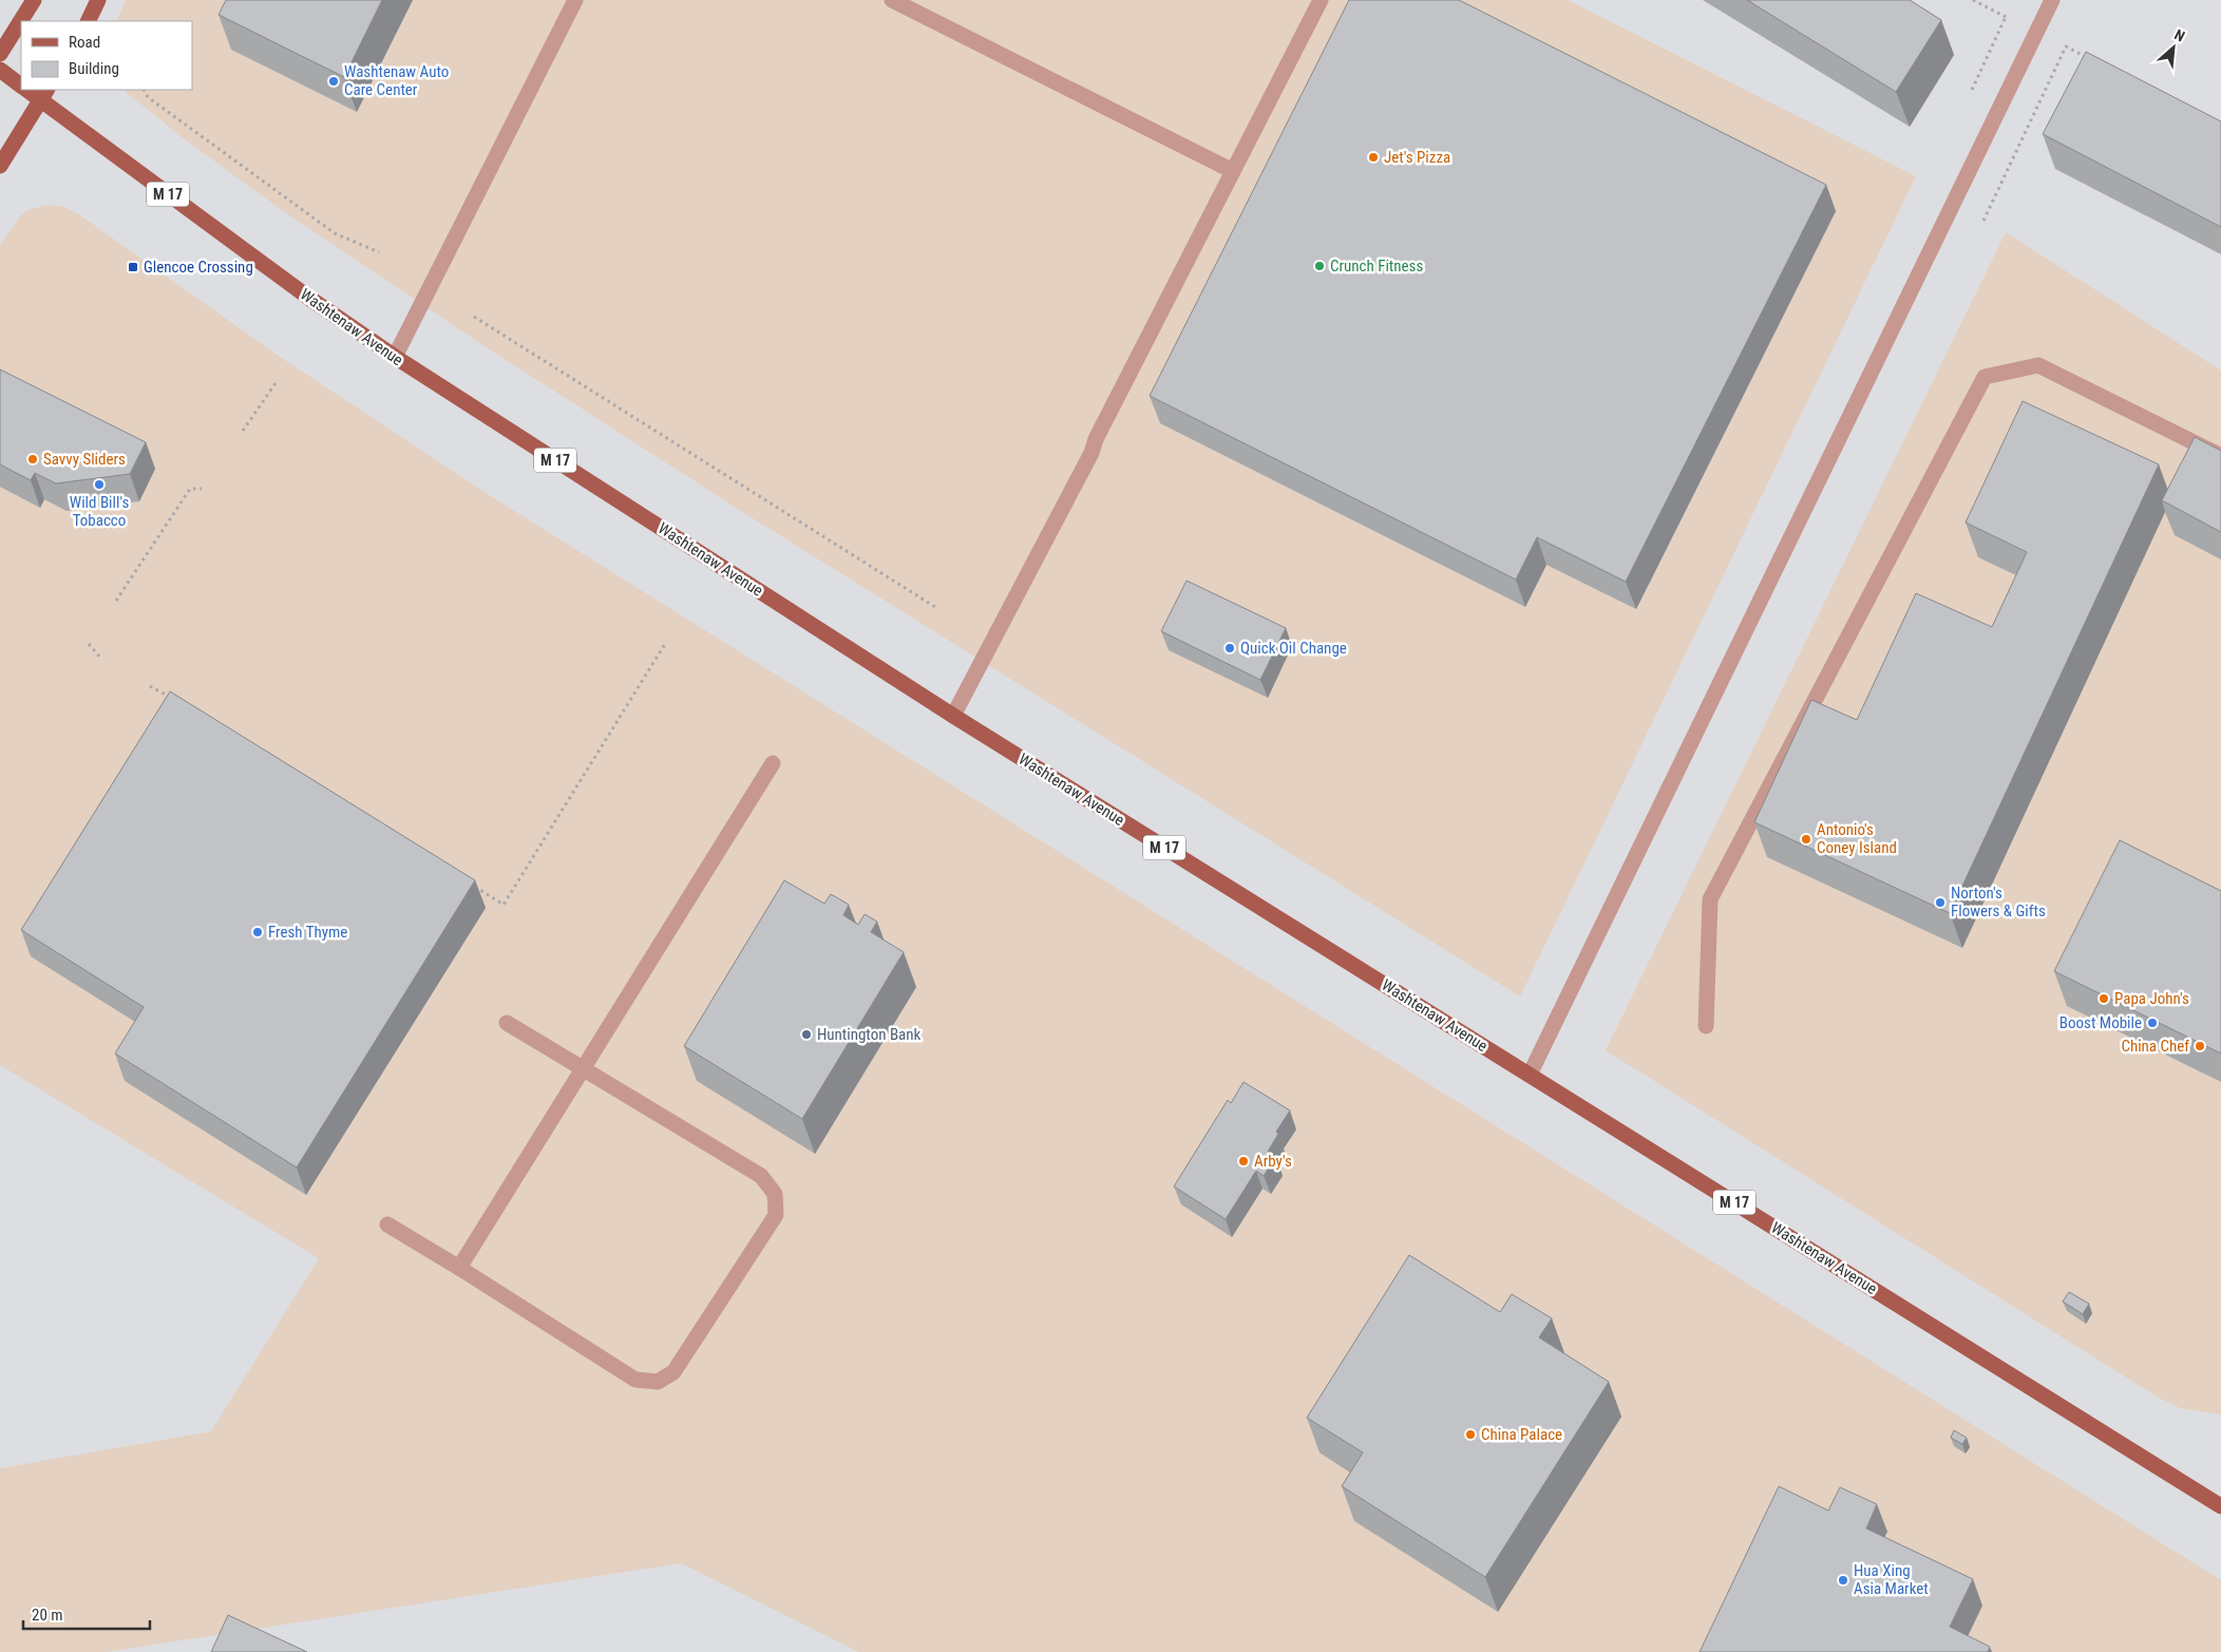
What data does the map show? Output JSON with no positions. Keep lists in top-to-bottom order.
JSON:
{
  "streets": {
    "main road": ["M 17", "Washtenaw Avenue"]
  },
  "places": {
    "other": [
      "Washtenaw Auto Care Center",
      "Jet's Pizza",
      "Crunch Fitness",
      "Savvy Sliders",
      "Wild Bill's Tobacco",
      "Quick Oil Change",
      "Antonio's Coney Island",
      "Norton's Flowers & Gifts",
      "Fresh Thyme",
      "Papa John's",
      "Boost Mobile",
      "Huntington Bank",
      "China Chef",
      "Arby's",
      "China Palace",
      "Hua Xing Asia Market"
    ],
    "transit": ["Glencoe Crossing"]
  },
  "legend": ["Road", "Building"],
  "scale_bar": "20 m",
  "north": "top right"
}
